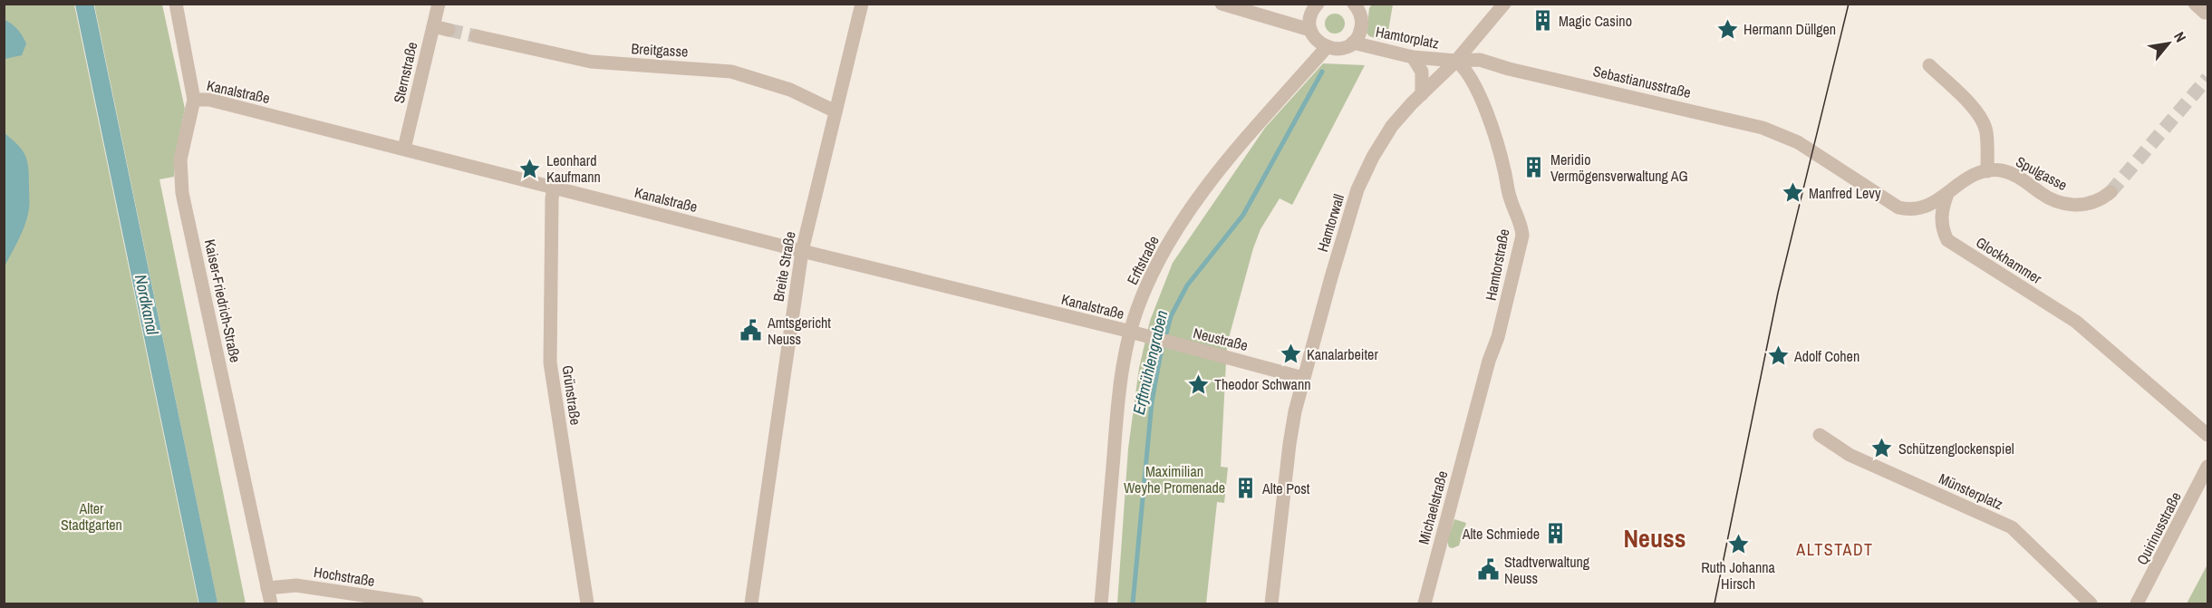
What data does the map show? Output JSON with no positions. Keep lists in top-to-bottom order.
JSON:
{
  "streets": {
    "street": [
      "Hamtorplatz",
      "Breitgasse",
      "Sternstraße",
      "Sebastianusstraße",
      "Kanalstraße",
      "Spulgasse",
      "Hamtorwall",
      "Erftstraße",
      "Glockhammer",
      "Hamtorstraße",
      "Breite Straße",
      "Kaiser-Friedrich-Straße",
      "Neustraße",
      "Grünstraße",
      "Münsterplatz",
      "Michaelstraße",
      "Quirinusstraße",
      "Hochstraße"
    ]
  },
  "crossings": [
    ["Hamtorplatz", "Sebastianusstraße"],
    ["Hamtorplatz", "Hamtorwall"],
    ["Hamtorplatz", "Hamtorstraße"],
    ["Breitgasse", "Breite Straße"],
    ["Sternstraße", "Kanalstraße"],
    ["Sebastianusstraße", "Hamtorwall"],
    ["Sebastianusstraße", "Glockhammer"],
    ["Sebastianusstraße", "Hamtorstraße"],
    ["Kanalstraße", "Erftstraße"],
    ["Kanalstraße", "Breite Straße"],
    ["Kanalstraße", "Kaiser-Friedrich-Straße"],
    ["Kanalstraße", "Neustraße"],
    ["Kanalstraße", "Grünstraße"],
    ["Hamtorwall", "Hamtorstraße"],
    ["Hamtorwall", "Neustraße"],
    ["Erftstraße", "Neustraße"],
    ["Hamtorstraße", "Michaelstraße"],
    ["Kaiser-Friedrich-Straße", "Hochstraße"]
  ],
  "districts": ["Neuss", "ALTSTADT"],
  "water": ["Nordkanal", "Erftmühlengraben"],
  "parks": ["Maximilian Weyhe Promenade", "Alter Stadtgarten"],
  "places": {
    "building": [
      "Magic Casino",
      "Meridio Vermögensverwaltung AG",
      "Alte Post",
      "Alte Schmiede"
    ],
    "place": [
      "Hermann Düllgen",
      "Leonhard Kaufmann",
      "Manfred Levy",
      "Kanalarbeiter",
      "Adolf Cohen",
      "Theodor Schwann",
      "Schützenglockenspiel",
      "Ruth Johanna Hirsch"
    ],
    "public building": ["Amtsgericht Neuss", "Stadtverwaltung Neuss"]
  },
  "north": "top right"
}
